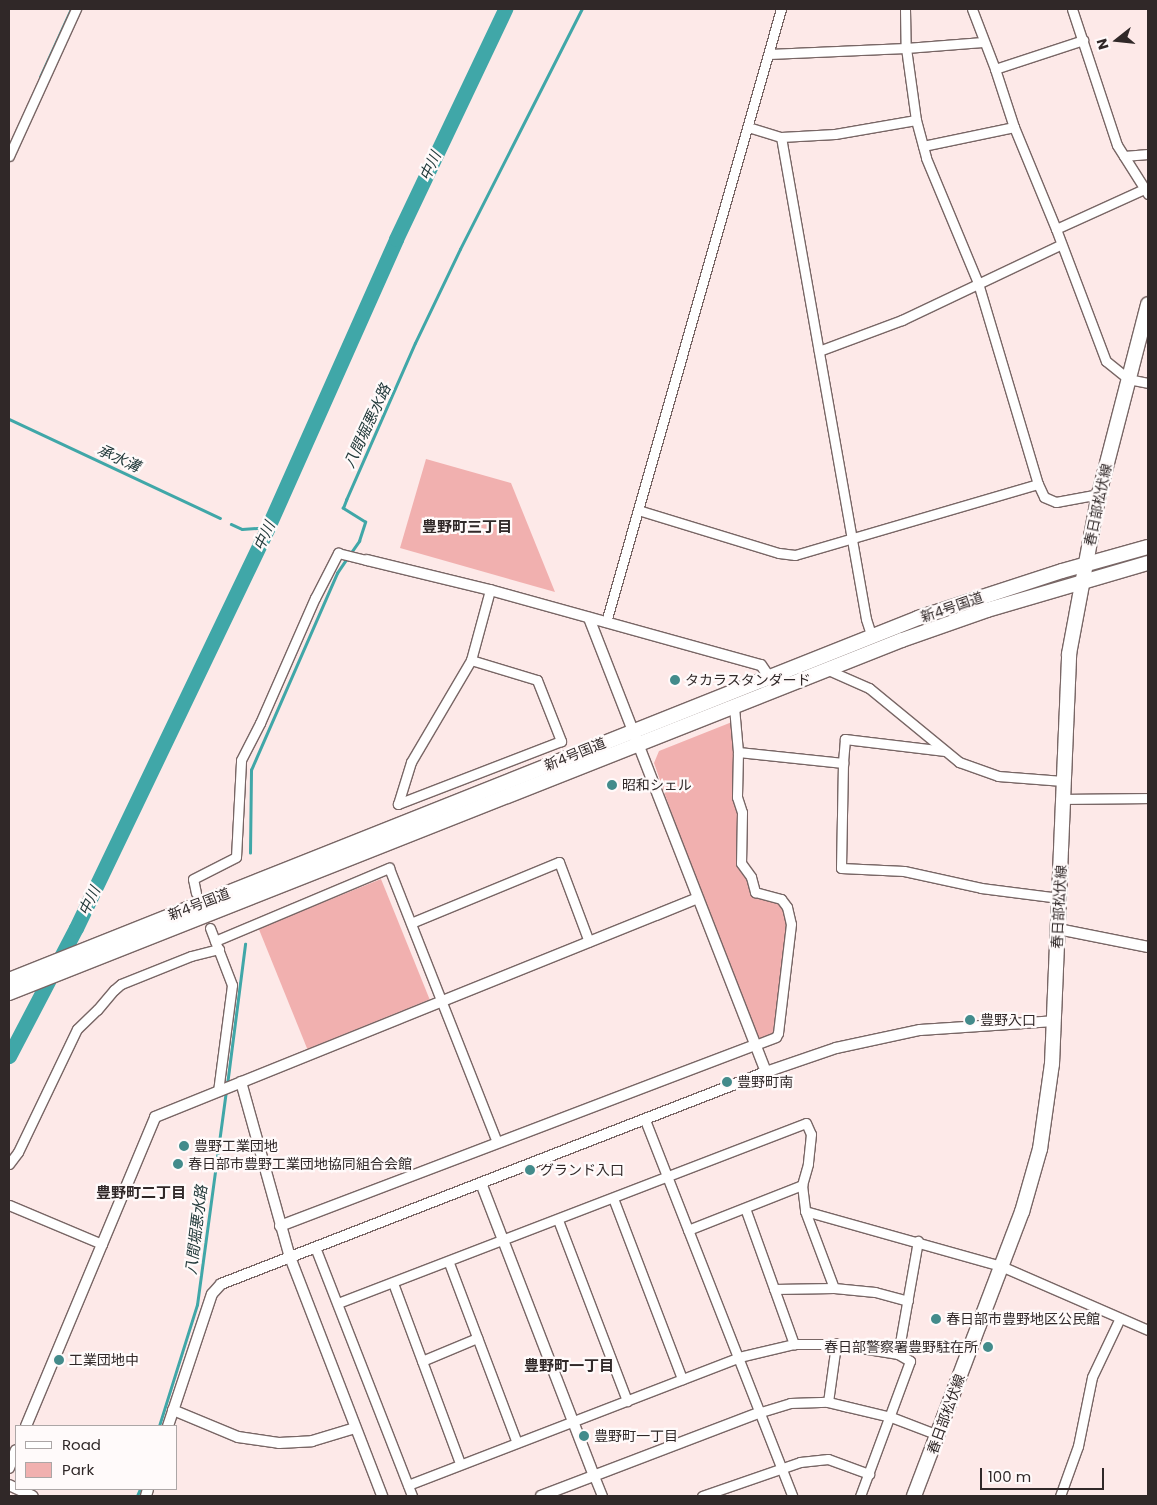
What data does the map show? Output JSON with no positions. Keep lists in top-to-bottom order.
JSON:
{
  "streets": {
    "main road": ["春日部松伏線", "新4号国道"]
  },
  "crossings": [
    ["春日部松伏線", "新4号国道"]
  ],
  "districts": ["豊野町三丁目", "豊野町二丁目", "豊野町一丁目"],
  "water": ["中川", "八間堀悪水路", "承水溝"],
  "places": [
    "タカラスタンダード",
    "昭和シェル",
    "豊野入口",
    "豊野町南",
    "豊野工業団地",
    "春日部市豊野工業団地協同組合会館",
    "グランド入口",
    "春日部市豊野地区公民館",
    "春日部警察署豊野駐在所",
    "工業団地中",
    "豊野町一丁目"
  ],
  "legend": ["Road", "Park"],
  "scale_bar": "100 m",
  "north": "left"
}
